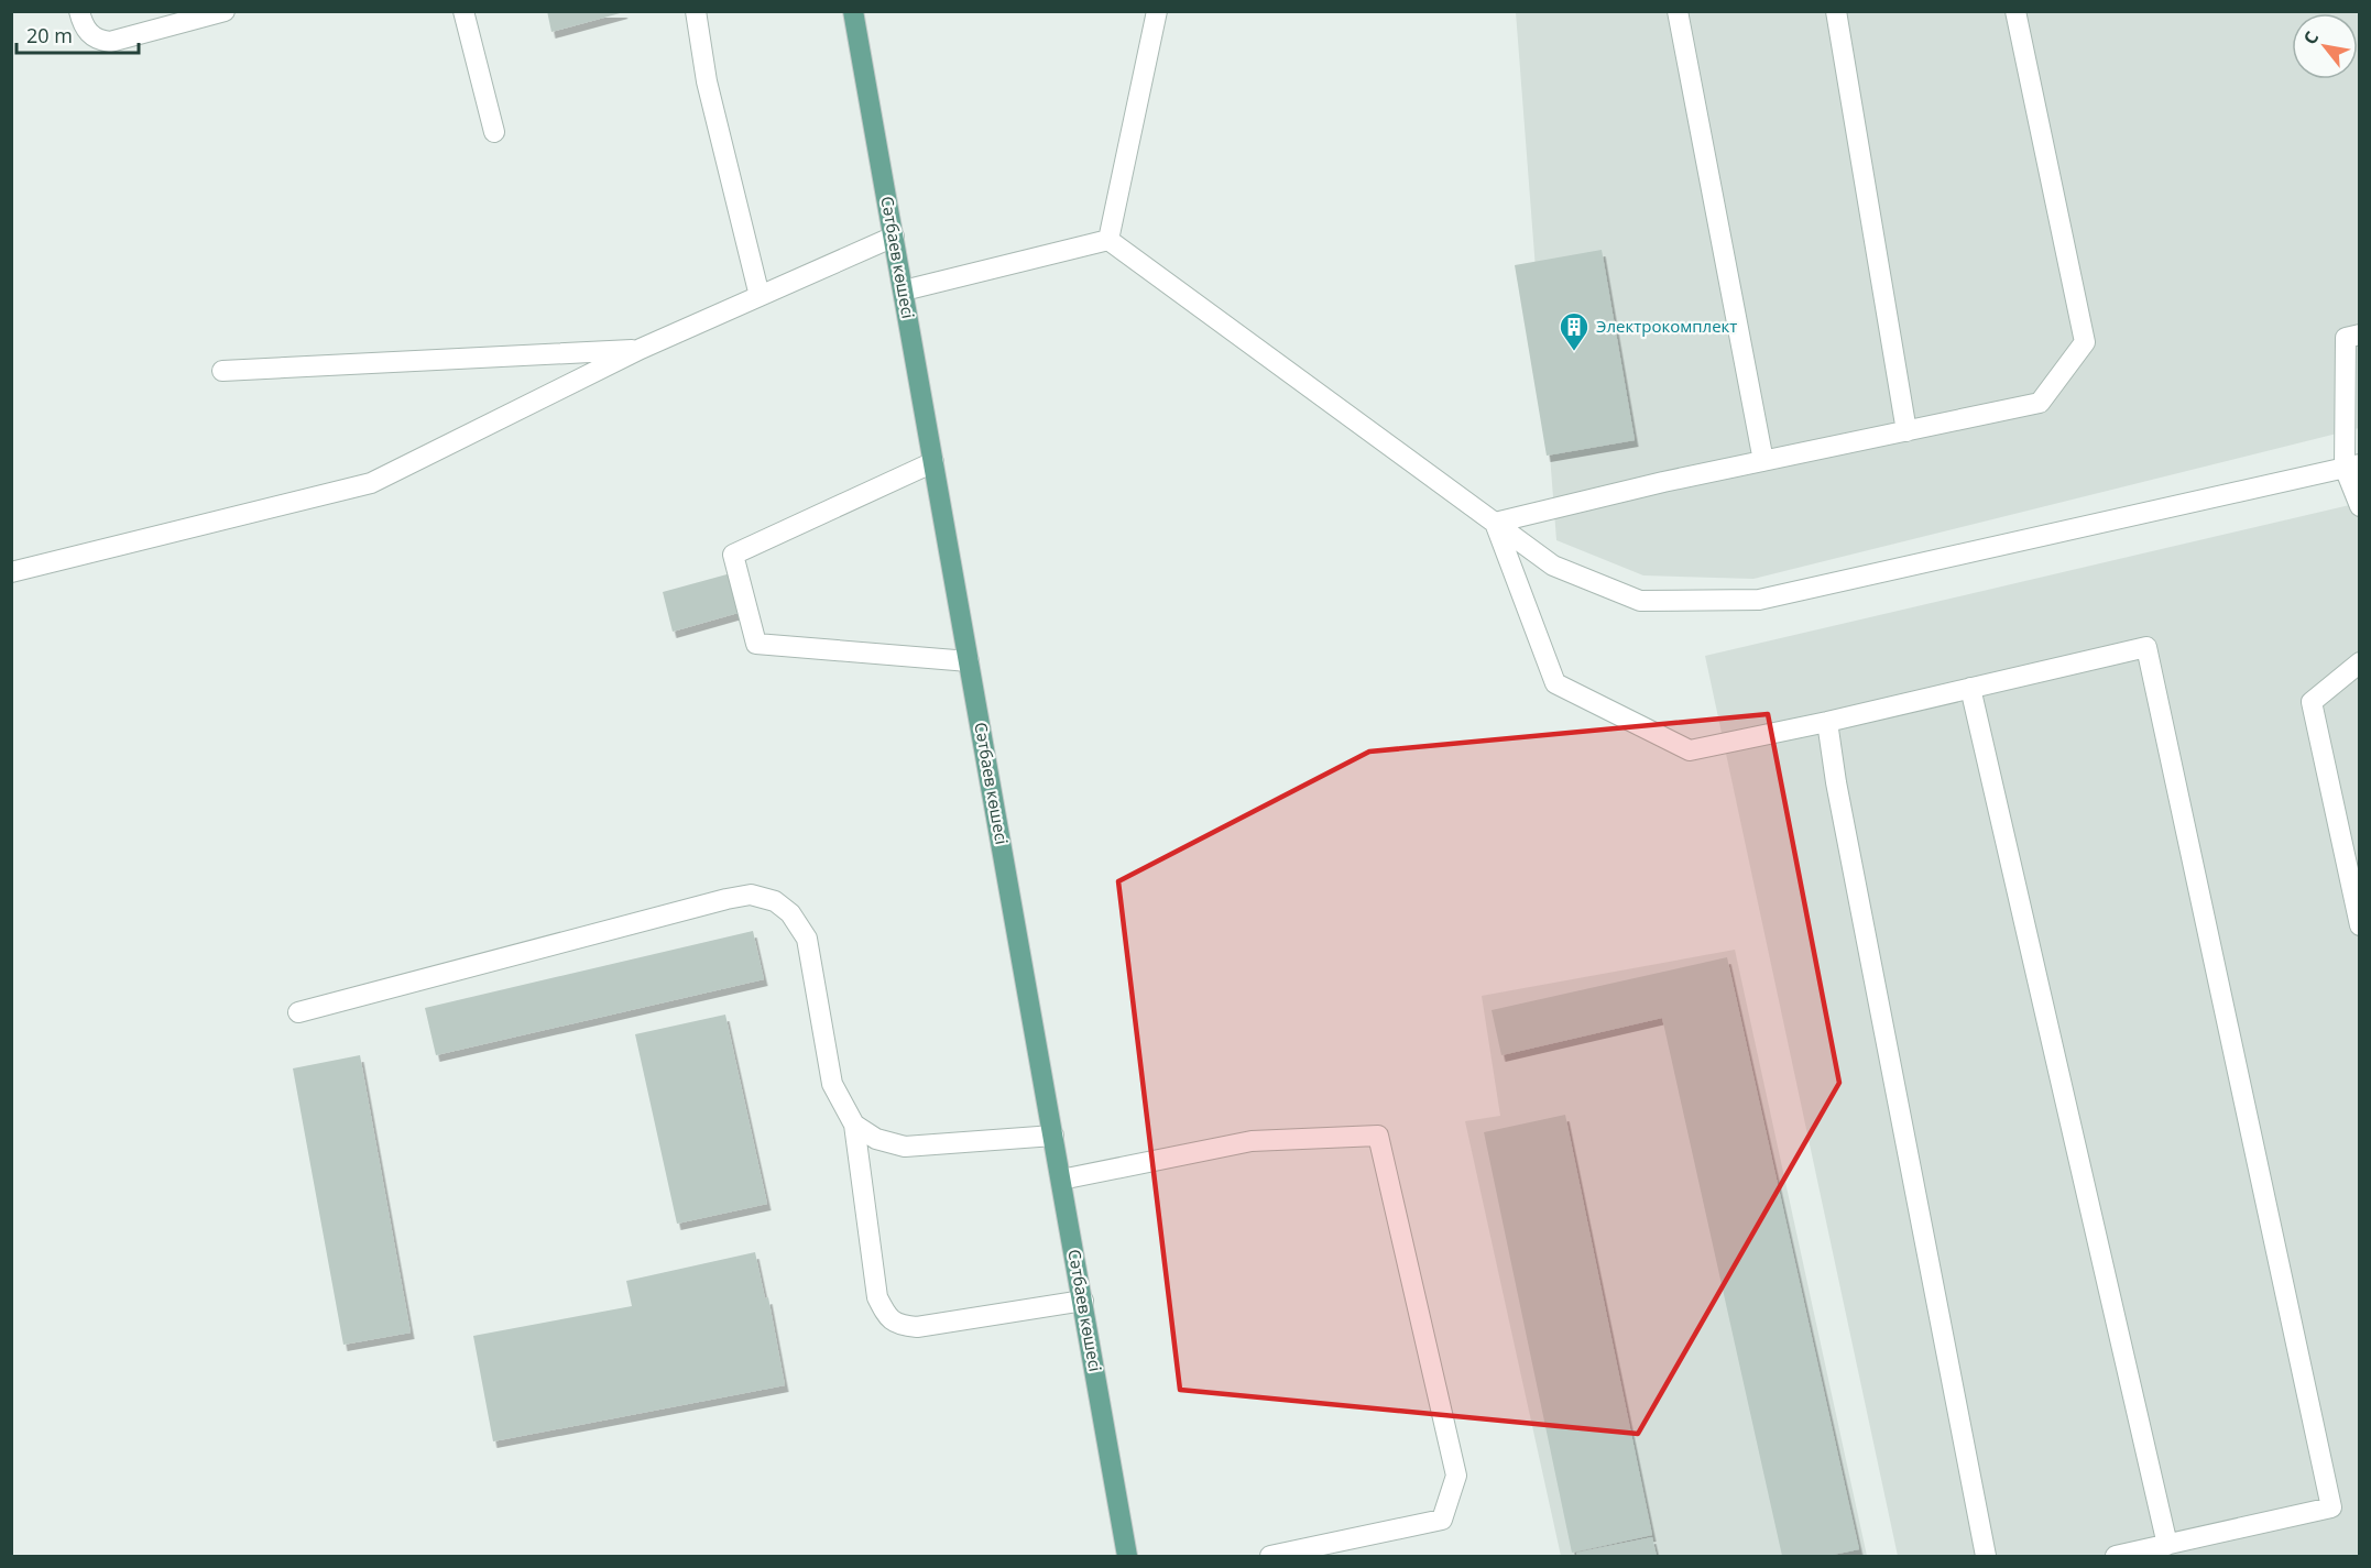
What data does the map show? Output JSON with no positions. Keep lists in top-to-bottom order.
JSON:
{
  "streets": {
    "main road": ["Сәтбаев көшесі"]
  },
  "places": {
    "building": ["Электрокомплект"]
  },
  "scale_bar": "20 m",
  "north": "top left"
}
